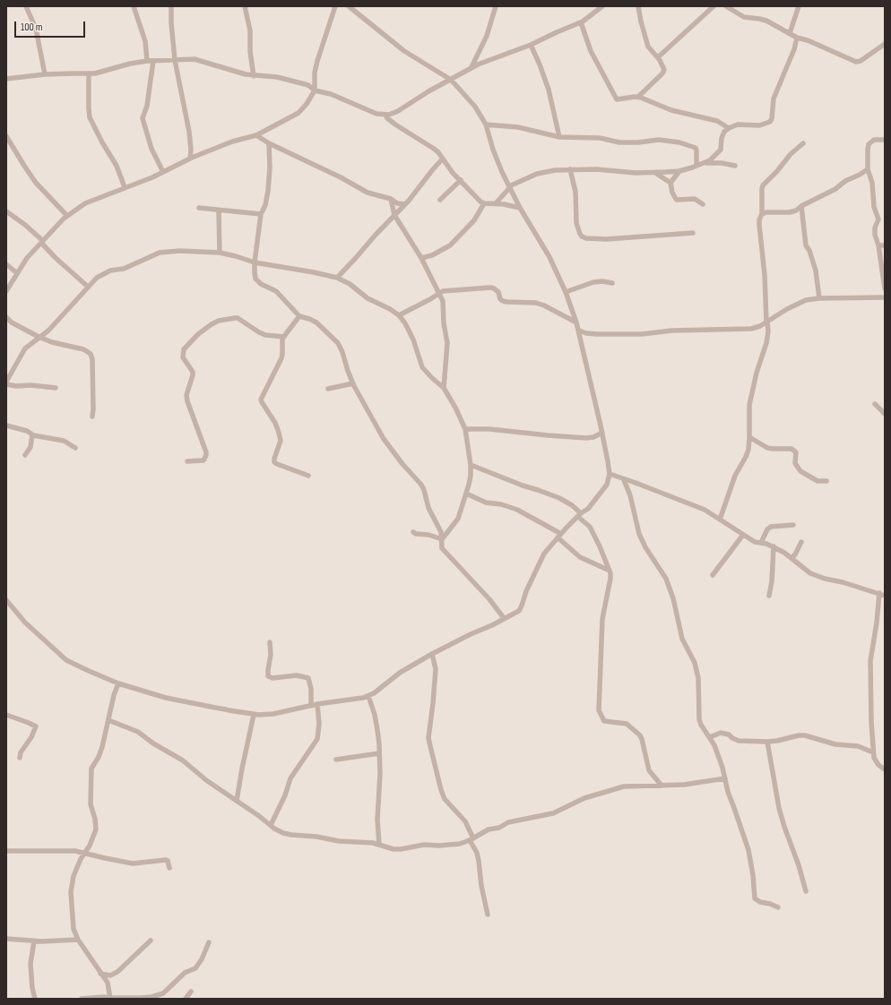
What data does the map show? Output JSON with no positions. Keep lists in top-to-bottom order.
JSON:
{
  "scale_bar": "100 m"
}
